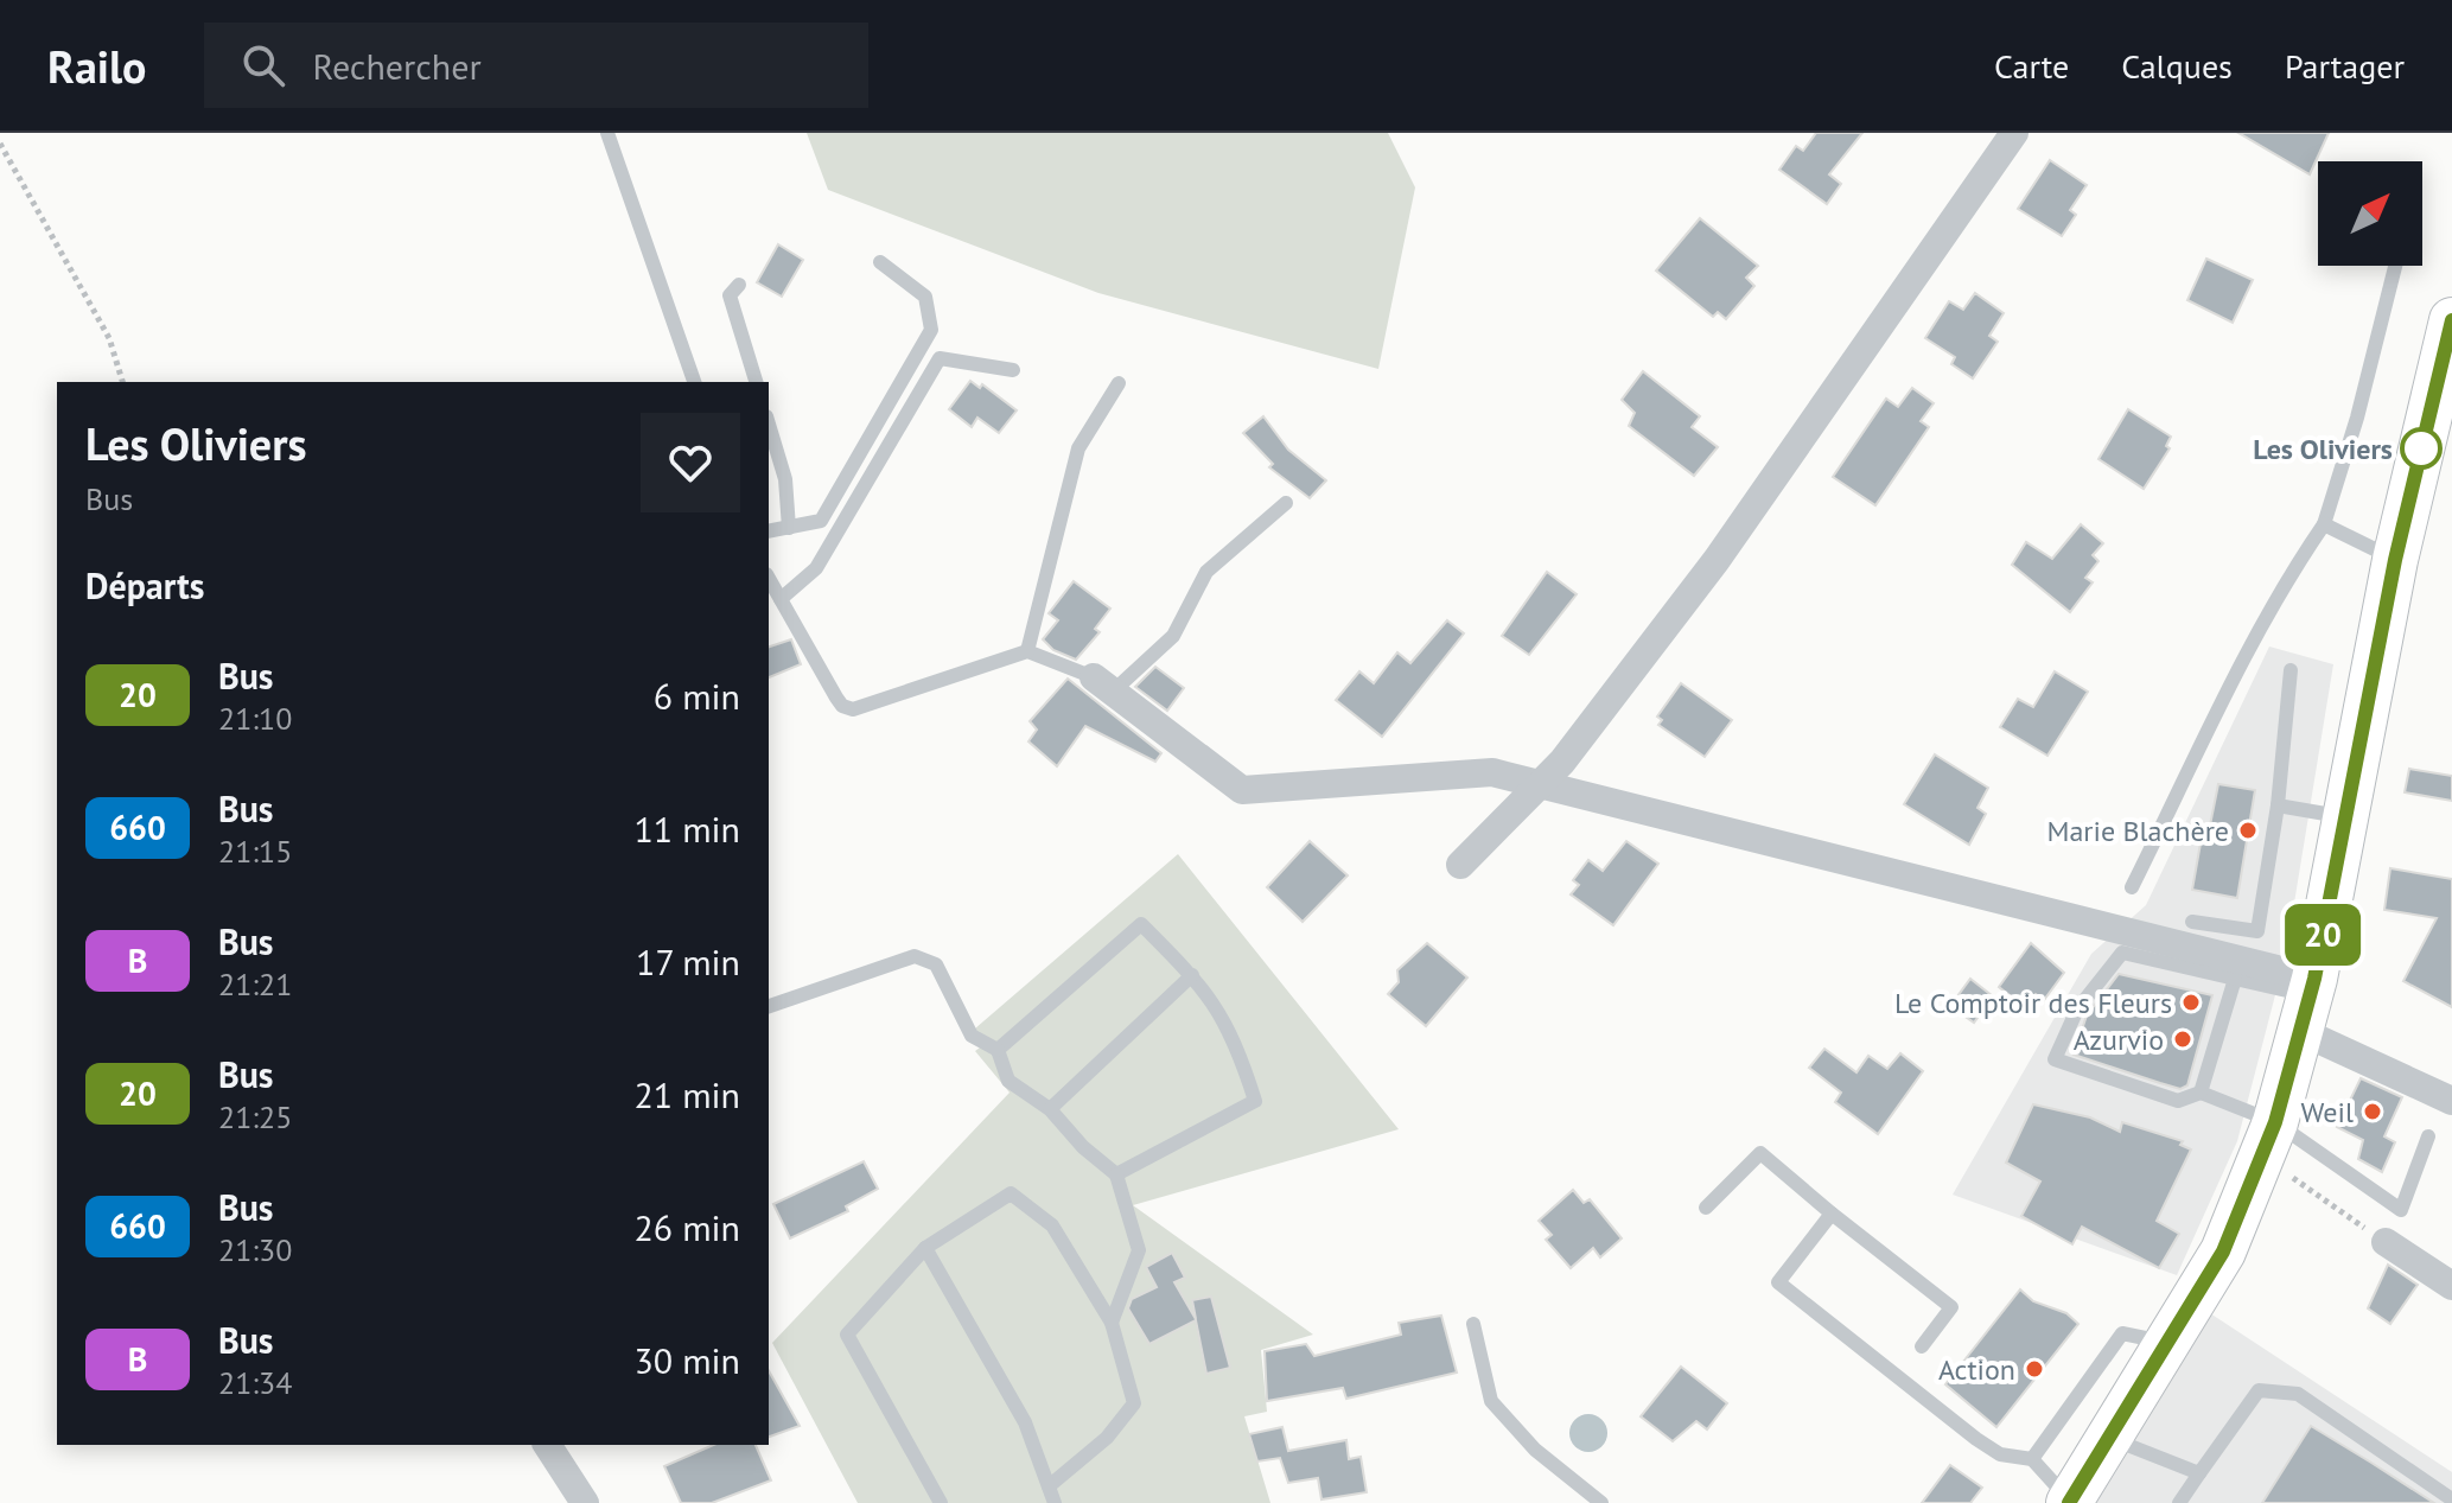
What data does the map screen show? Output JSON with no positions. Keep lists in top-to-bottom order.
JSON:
{
  "places": [
    "Les Oliviers",
    "Marie Blachère",
    "Le Comptoir des Fleurs",
    "Azurvio",
    "Weil",
    "Action"
  ],
  "lines": ["bus line 20"],
  "north": "top right",
  "page": {
    "header": "Railo",
    "search": "Rechercher",
    "nav": ["Carte", "Calques", "Partager"],
    "on_map": "20",
    "heading": [
      ["Les Oliviers", "Bus"],
      "Départs"
    ],
    "list": [
      {
        "mark": "20",
        "name": "Bus",
        "note": "21:10",
        "value": "6 min"
      },
      {
        "mark": "660",
        "name": "Bus",
        "note": "21:15",
        "value": "11 min"
      },
      {
        "mark": "B",
        "name": "Bus",
        "note": "21:21",
        "value": "17 min"
      },
      {
        "mark": "20",
        "name": "Bus",
        "note": "21:25",
        "value": "21 min"
      },
      {
        "mark": "660",
        "name": "Bus",
        "note": "21:30",
        "value": "26 min"
      },
      {
        "mark": "B",
        "name": "Bus",
        "note": "21:34",
        "value": "30 min"
      }
    ]
  }
}
